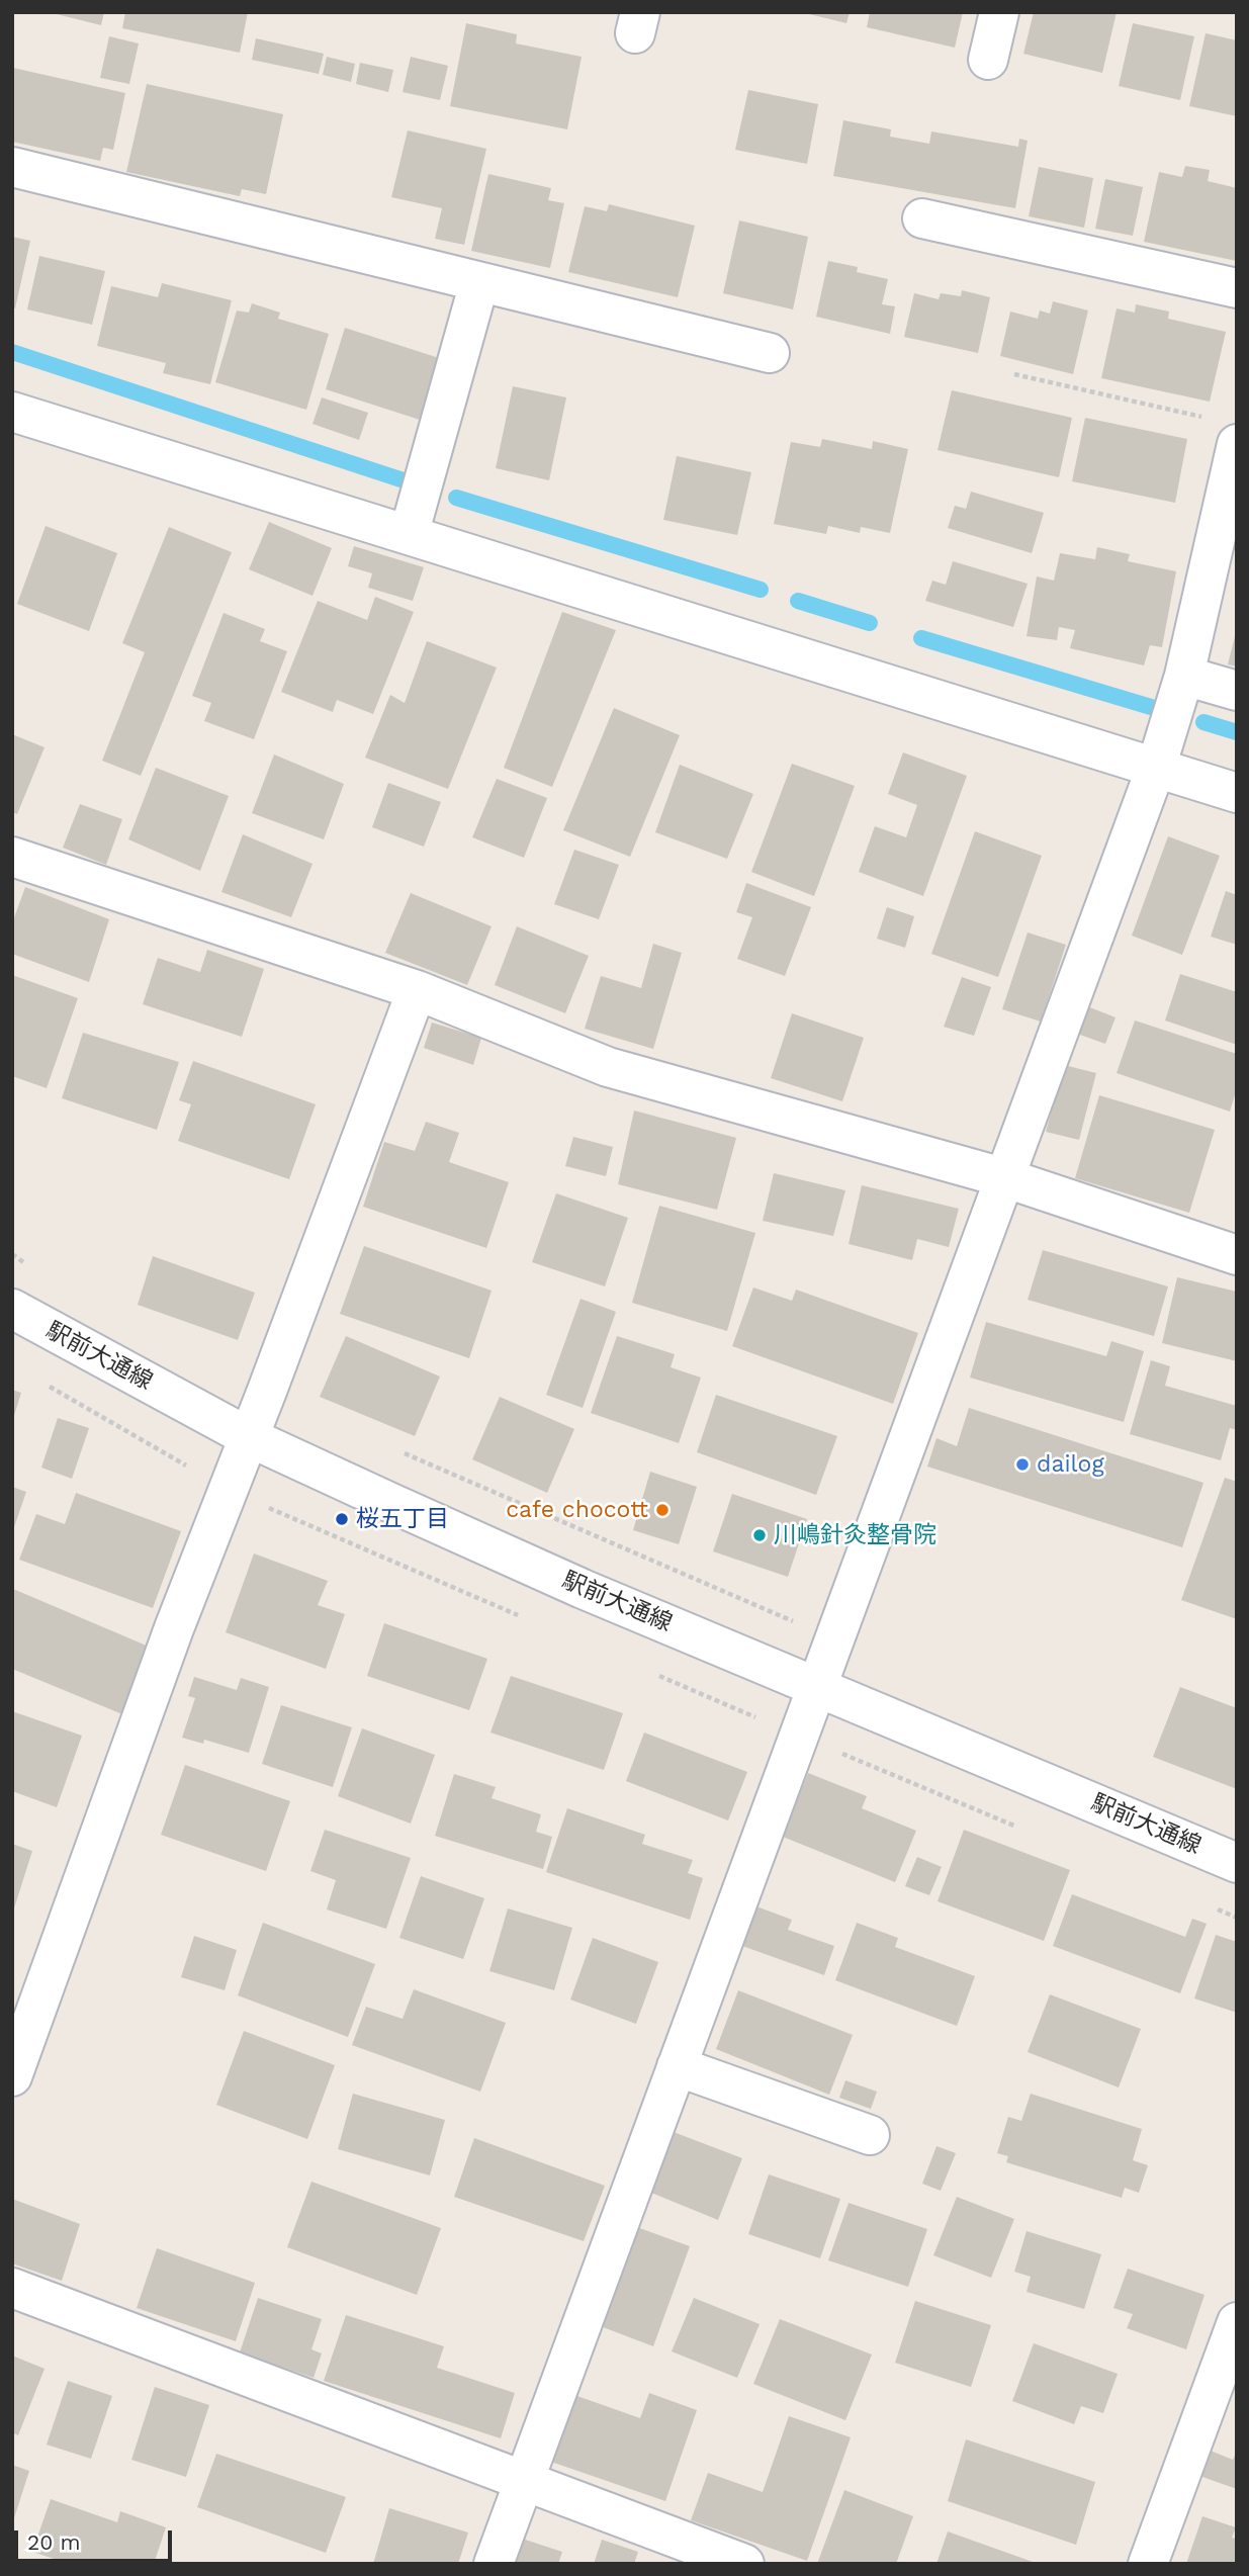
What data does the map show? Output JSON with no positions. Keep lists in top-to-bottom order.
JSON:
{
  "streets": {
    "street": ["駅前大通線"]
  },
  "places": [
    "dailog",
    "cafe chocott",
    "桜五丁目",
    "川嶋針灸整骨院"
  ],
  "scale_bar": "20 m"
}
